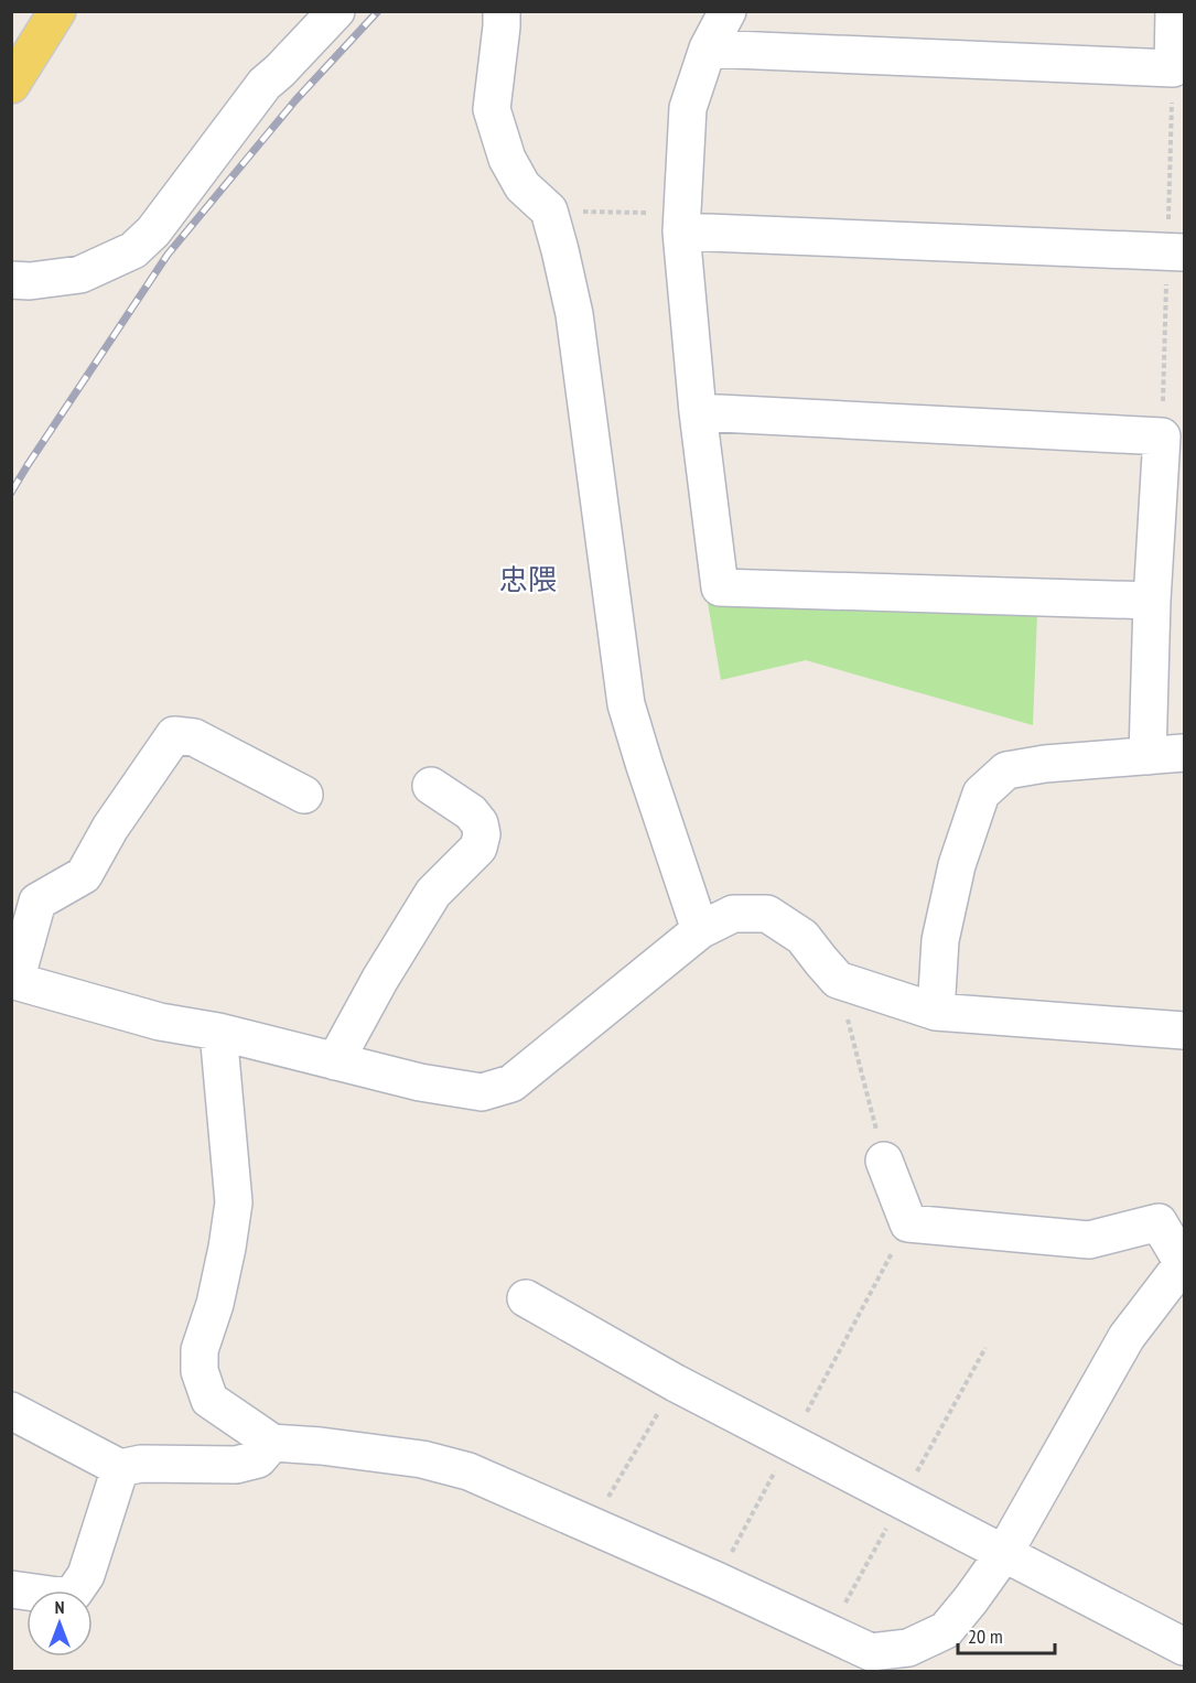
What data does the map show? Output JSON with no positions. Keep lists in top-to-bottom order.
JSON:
{
  "districts": ["忠隈"],
  "scale_bar": "20 m",
  "north": "top"
}
